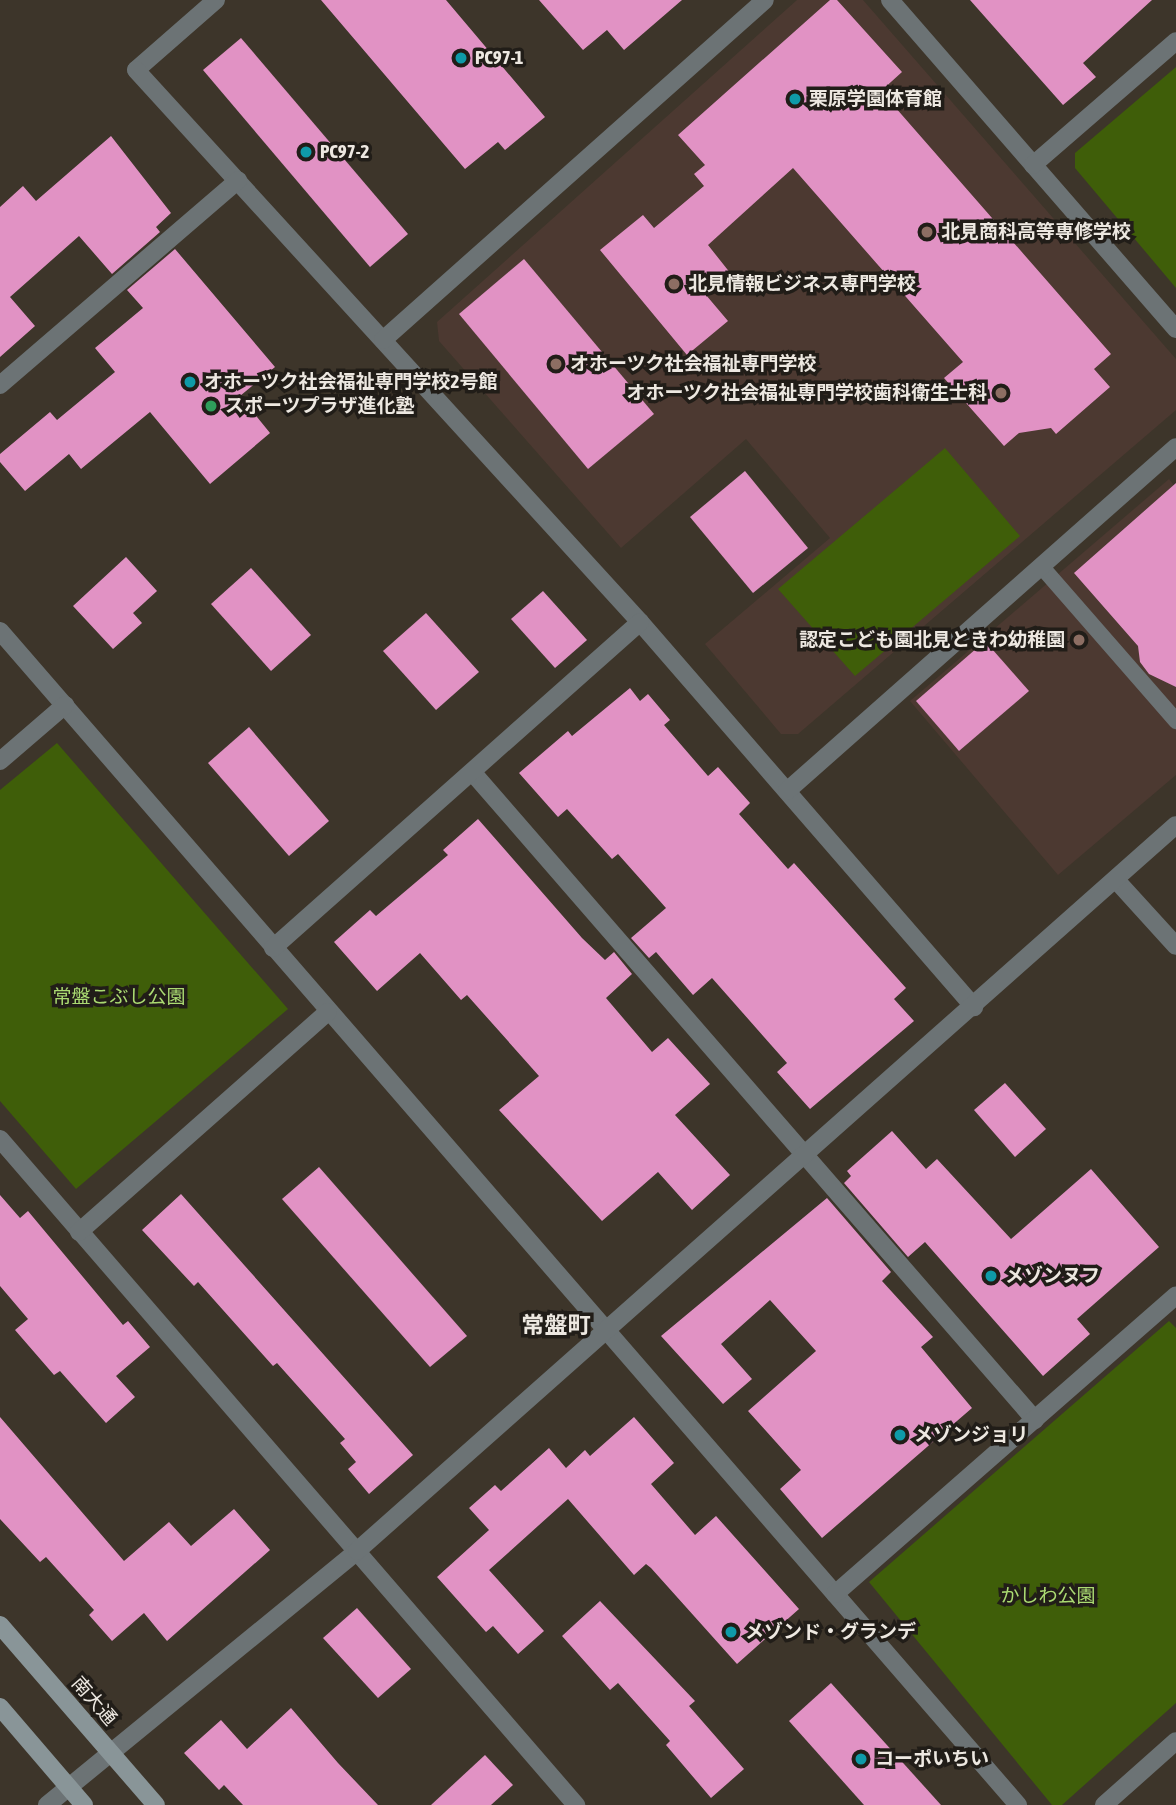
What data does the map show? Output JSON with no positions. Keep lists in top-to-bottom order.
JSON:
{
  "streets": {
    "street": ["南大通"]
  },
  "districts": ["常盤町"],
  "parks": ["常盤こぶし公園", "かしわ公園"],
  "places": [
    "PC97-1",
    "栗原学園体育館",
    "PC97-2",
    "北見商科高等専修学校",
    "北見情報ビジネス専門学校",
    "オホーツク社会福祉専門学校",
    "オホーツク社会福祉専門学校2号館",
    "オホーツク社会福祉専門学校歯科衛生士科",
    "スポーツプラザ進化塾",
    "認定こども園北見ときわ幼稚園",
    "メゾンヌフ",
    "メゾンジョリ",
    "メゾンド・グランデ",
    "コーポいちい"
  ]
}
